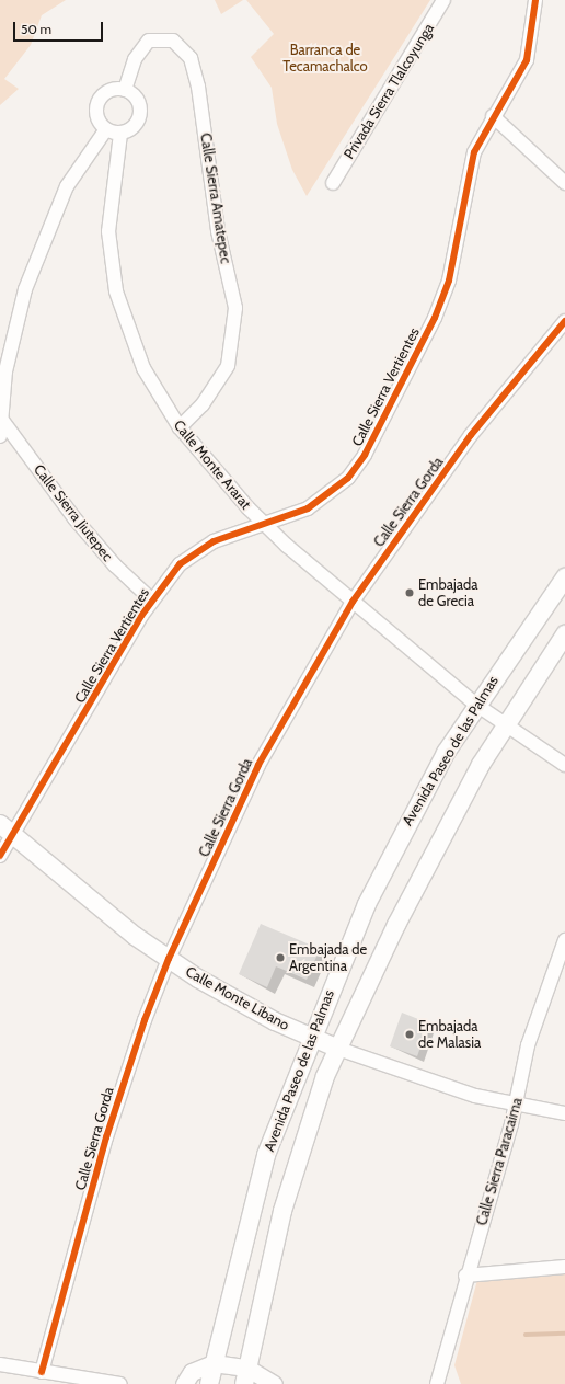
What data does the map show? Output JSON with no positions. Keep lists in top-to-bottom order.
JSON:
{
  "streets": {
    "main road": ["Avenida Paseo de las Palmas", "Calle Monte Líbano"],
    "street": [
      "Privada Sierra Tlalcoyunga",
      "Calle Sierra Amatepec",
      "Calle Sierra Vertientes",
      "Calle Monte Ararat",
      "Calle Sierra Gorda",
      "Calle Sierra Jiutepec",
      "Calle Sierra Paracaima"
    ]
  },
  "crossings": [
    ["Calle Sierra Amatepec", "Calle Monte Ararat"],
    ["Calle Sierra Vertientes", "Calle Monte Ararat"],
    ["Calle Sierra Vertientes", "Calle Sierra Jiutepec"],
    ["Calle Sierra Vertientes", "Calle Monte Líbano"],
    ["Calle Monte Ararat", "Calle Sierra Gorda"],
    ["Calle Monte Ararat", "Avenida Paseo de las Palmas"],
    ["Calle Sierra Gorda", "Calle Monte Líbano"],
    ["Avenida Paseo de las Palmas", "Calle Monte Líbano"],
    ["Calle Monte Líbano", "Calle Sierra Paracaima"]
  ],
  "parks": ["Barranca de Tecamachalco"],
  "places": ["Embajada de Grecia", "Embajada de Argentina", "Embajada de Malasia"],
  "scale_bar": "50 m"
}
